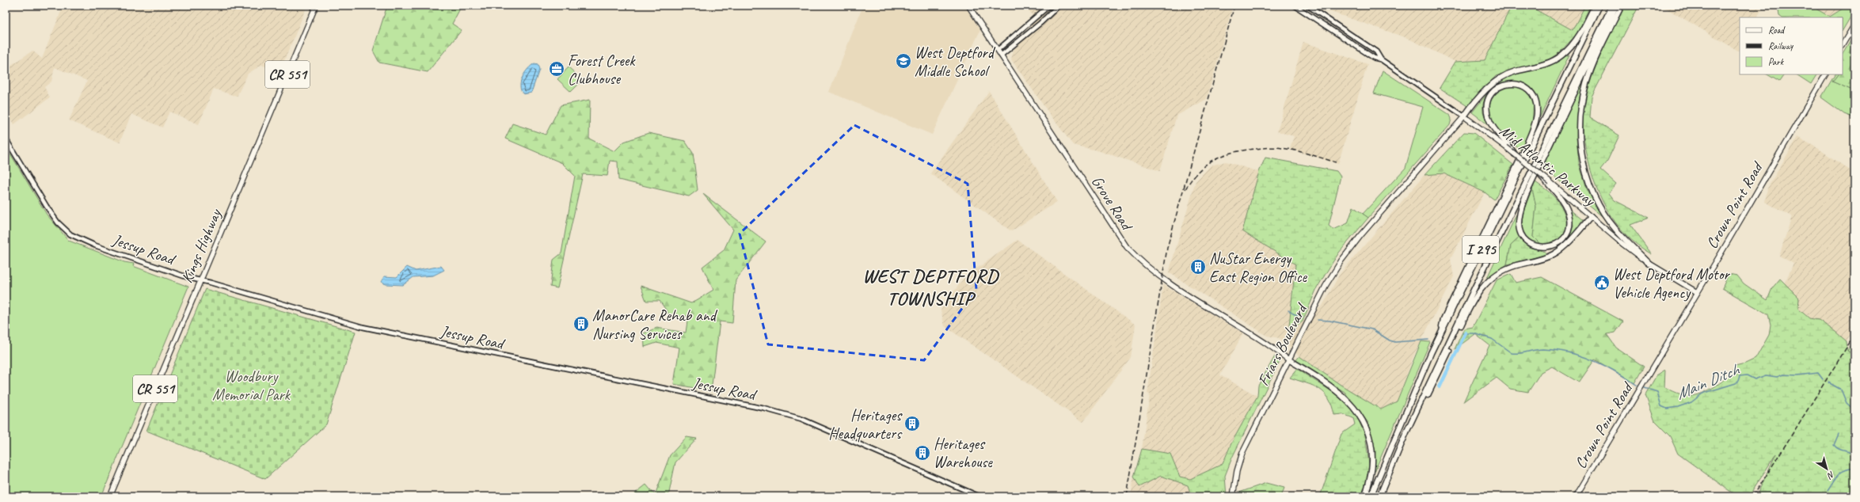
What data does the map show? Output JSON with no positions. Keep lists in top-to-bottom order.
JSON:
{
  "streets": {
    "highway": ["I 295"],
    "main road": [
      "CR 551",
      "Mid Atlantic Parkway",
      "Grove Road",
      "Crown Point Road",
      "Kings Highway",
      "Friars Boulevard"
    ],
    "street": ["Jessup Road"]
  },
  "crossings": [
    ["Mid Atlantic Parkway", "Crown Point Road"],
    ["Mid Atlantic Parkway", "Friars Boulevard"],
    ["Grove Road", "Friars Boulevard"],
    ["Kings Highway", "Jessup Road"]
  ],
  "districts": ["WEST DEPTFORD TOWNSHIP"],
  "water": ["Main Ditch"],
  "parks": ["Woodbury Memorial Park"],
  "places": {
    "school or university": ["West Deptford Middle School"],
    "office": ["Forest Creek Clubhouse"],
    "building": [
      "NuStar Energy East Region Office",
      "ManorCare Rehab and Nursing Services",
      "Heritages Headquarters",
      "Heritages Warehouse"
    ],
    "public building": ["West Deptford Motor Vehicle Agency"]
  },
  "legend": ["Road", "Railway", "Park"],
  "north": "bottom right"
}
